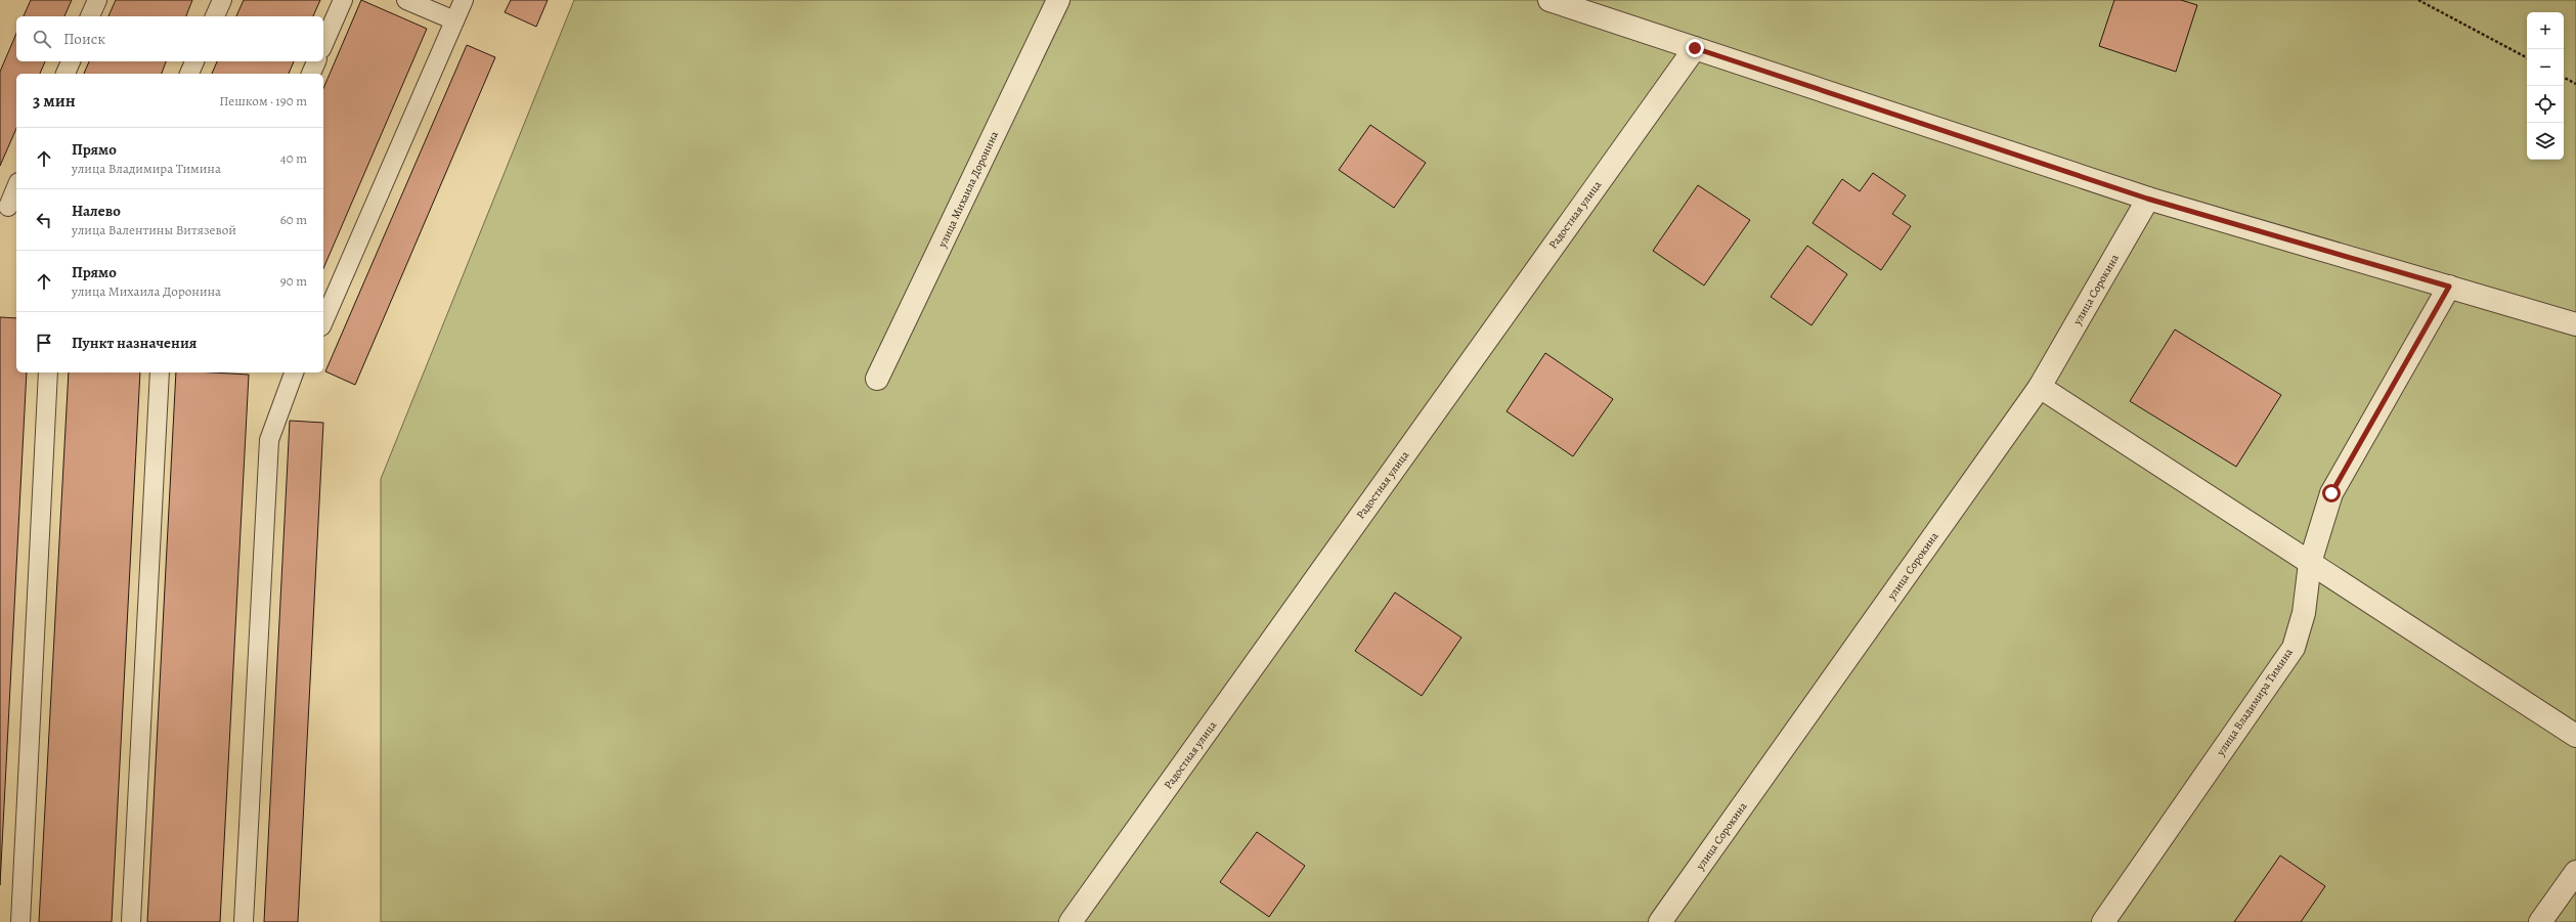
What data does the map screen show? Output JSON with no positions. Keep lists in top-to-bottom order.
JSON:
{
  "streets": {
    "street": [
      "улица Михаила Доронина",
      "Радостная улица",
      "улица Сорокина",
      "улица Владимира Тимина"
    ]
  },
  "page": {
    "map_buttons": ["+", "−"],
    "search": "Поиск",
    "heading": ["3 мин", "Пешком · 190 m"],
    "list": [
      ["Прямо", "улица Владимира Тимина", "40 m"],
      ["Налево", "улица Валентины Витязевой", "60 m"],
      ["Прямо", "улица Михаила Доронина", "90 m"],
      "Пункт назначения"
    ]
  }
}
